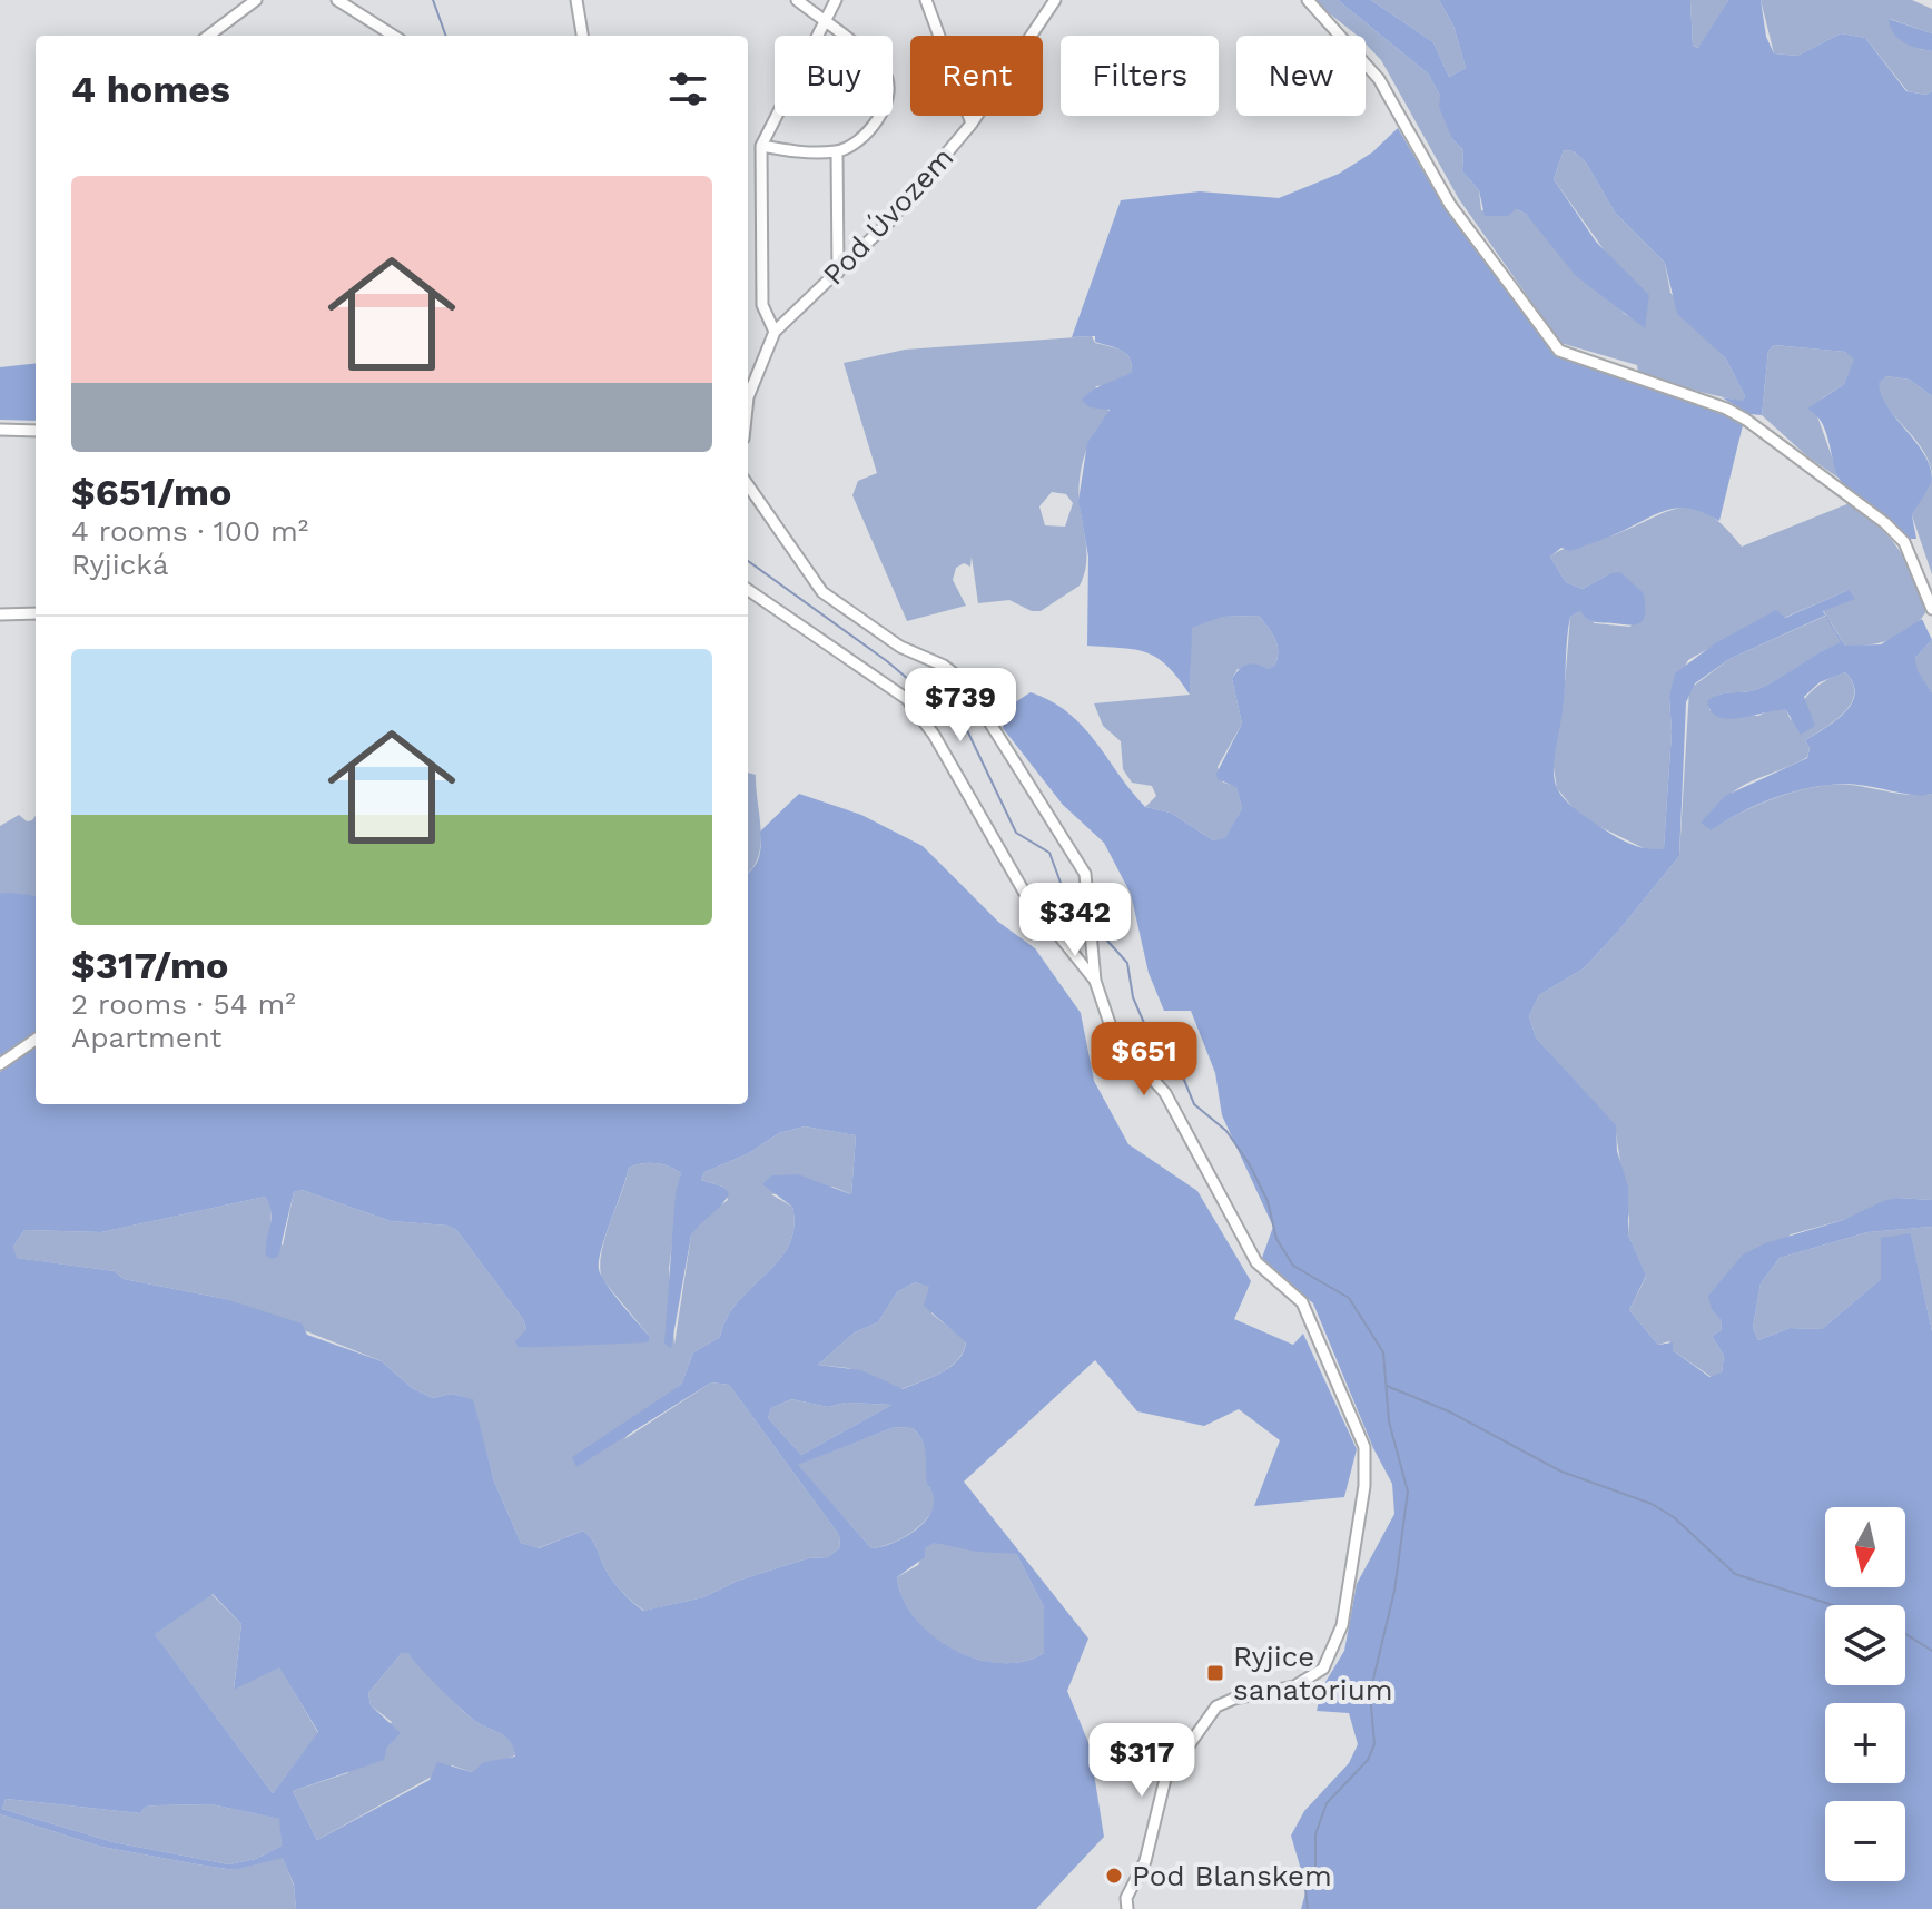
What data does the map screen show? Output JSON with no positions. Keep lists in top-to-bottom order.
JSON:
{
  "streets": {
    "street": ["Pod Úvozem"]
  },
  "places": {
    "transit": ["Ryjice sanatorium"],
    "other": ["Pod Blanskem"]
  },
  "north": "bottom",
  "page": {
    "chip": [
      "Buy",
      "Rent",
      "Filters",
      "New"
    ],
    "heading": "4 homes",
    "list": [
      {
        "name": "$651/mo",
        "note": "4 rooms · 100 m² · Ryjická"
      },
      {
        "name": "$317/mo",
        "note": "2 rooms · 54 m² · Apartment"
      }
    ],
    "price": [
      "$739",
      "$342",
      "$651",
      "$317"
    ],
    "map_buttons": ["+", "−"]
  }
}
